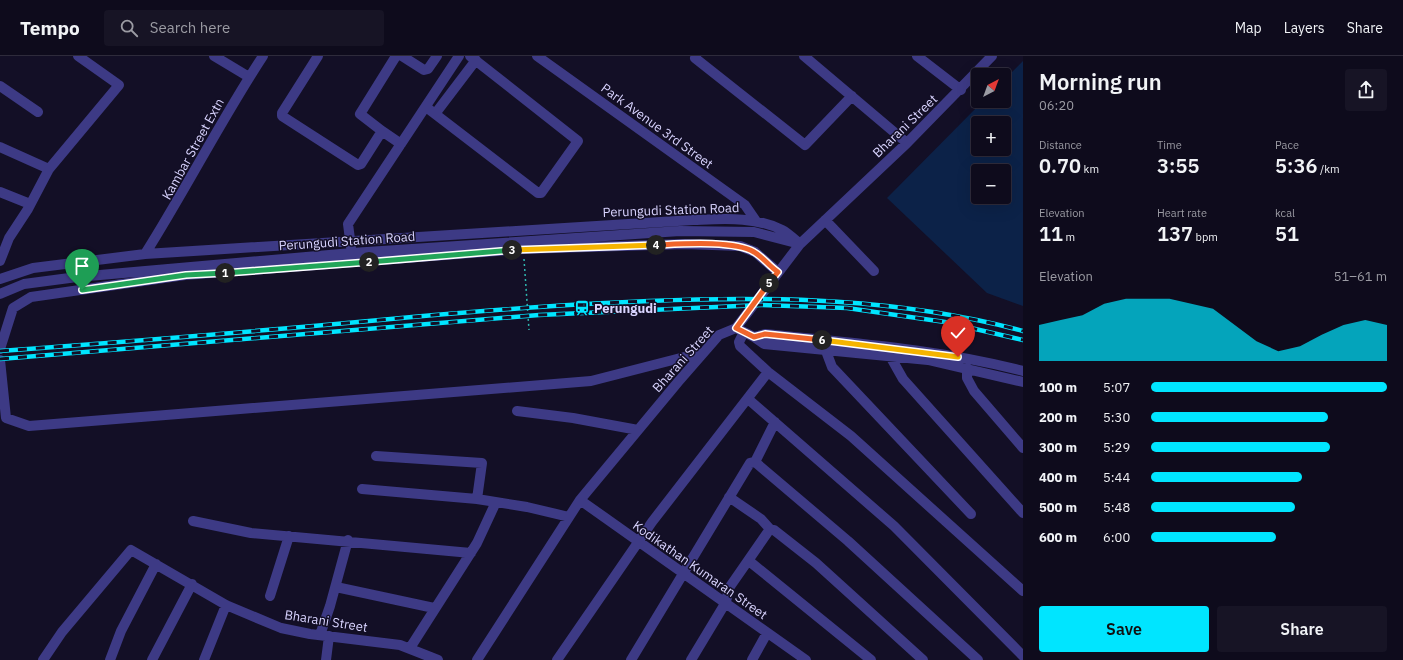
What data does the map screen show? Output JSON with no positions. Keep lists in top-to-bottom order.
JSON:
{
  "streets": {
    "street": [
      "Park Avenue 3rd Street",
      "Bharani Street",
      "Kambar Street Extn",
      "Perungudi Station Road",
      "Kodikathan Kumaran Street"
    ]
  },
  "crossings": [
    ["Park Avenue 3rd Street", "Perungudi Station Road"],
    ["Bharani Street", "Perungudi Station Road"],
    ["Bharani Street", "Kodikathan Kumaran Street"],
    ["Kambar Street Extn", "Perungudi Station Road"]
  ],
  "places": {
    "station": ["Perungudi"]
  },
  "north": "top right",
  "page": {
    "header": "Tempo",
    "search": "Search here",
    "nav": ["Map", "Layers", "Share"],
    "heading": ["Morning run", "06:20"],
    "map_buttons": ["+", "−"],
    "stats": [
      ["Distance", "0.70 km"],
      ["Time", "3:55"],
      ["Pace", "5:36 /km"],
      ["Elevation", "11 m"],
      ["Heart rate", "137 bpm"],
      ["kcal", "51"]
    ],
    "pins": [
      "4",
      "3",
      "2",
      "1",
      "5",
      "6"
    ],
    "chart": ["Elevation", "51–61 m"],
    "list": [
      {
        "name": "100 m",
        "note": "5:07"
      },
      {
        "name": "200 m",
        "note": "5:30"
      },
      {
        "name": "300 m",
        "note": "5:29"
      },
      {
        "name": "400 m",
        "note": "5:44"
      },
      {
        "name": "500 m",
        "note": "5:48"
      },
      {
        "name": "600 m",
        "note": "6:00"
      }
    ],
    "buttons": ["Save", "Share"]
  }
}
